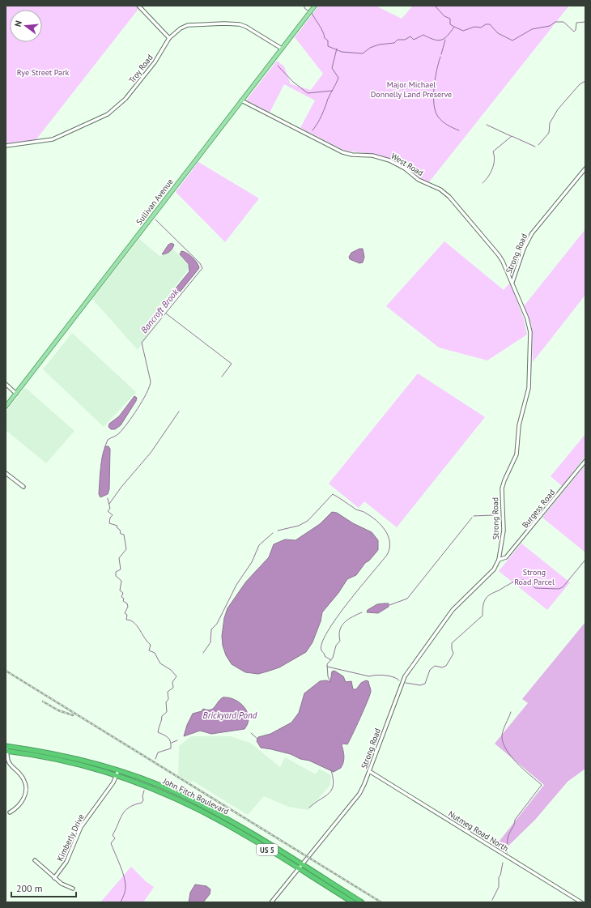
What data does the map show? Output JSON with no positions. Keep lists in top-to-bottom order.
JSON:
{
  "streets": {
    "highway": ["John Fitch Boulevard", "US 5"],
    "main road": ["Sullivan Avenue"],
    "street": [
      "Troy Road",
      "West Road",
      "Strong Road",
      "Burgess Road",
      "Nutmeg Road North",
      "Kimberly Drive"
    ]
  },
  "crossings": [
    ["Troy Road", "Sullivan Avenue"],
    ["West Road", "Sullivan Avenue"],
    ["West Road", "Strong Road"],
    ["Strong Road", "Burgess Road"],
    ["Strong Road", "John Fitch Boulevard"],
    ["Strong Road", "Nutmeg Road North"],
    ["John Fitch Boulevard", "Kimberly Drive"]
  ],
  "water": ["Bancroft Brook", "Brickyard Pond"],
  "parks": ["Rye Street Park", "Major Michael Donnelly Land Preserve", "Strong Road Parcel"],
  "scale_bar": "200 m",
  "north": "left"
}
